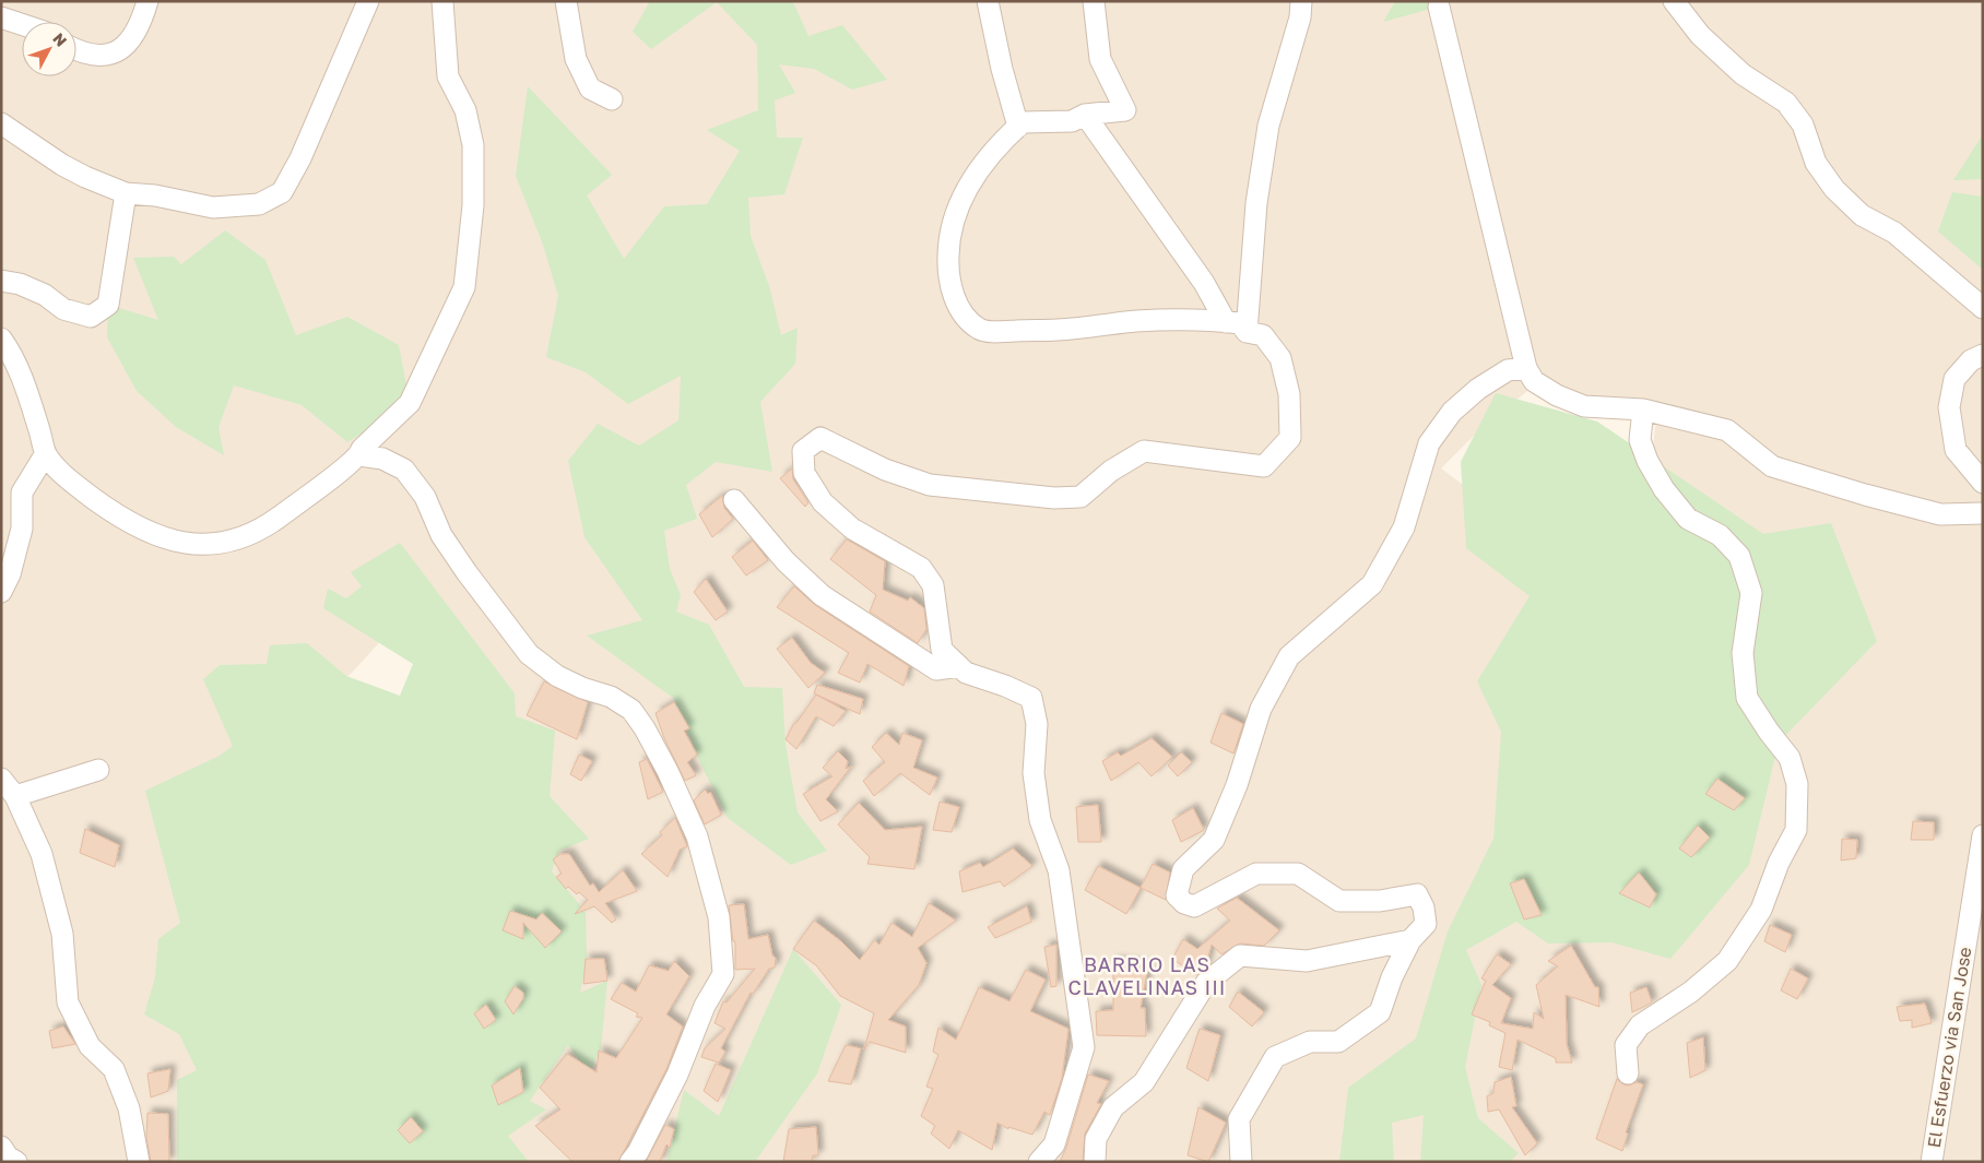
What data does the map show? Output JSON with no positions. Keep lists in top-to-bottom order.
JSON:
{
  "streets": {
    "street": ["El Esfuerzo via San Jose"]
  },
  "districts": ["BARRIO LAS CLAVELINAS III"],
  "north": "top right"
}
